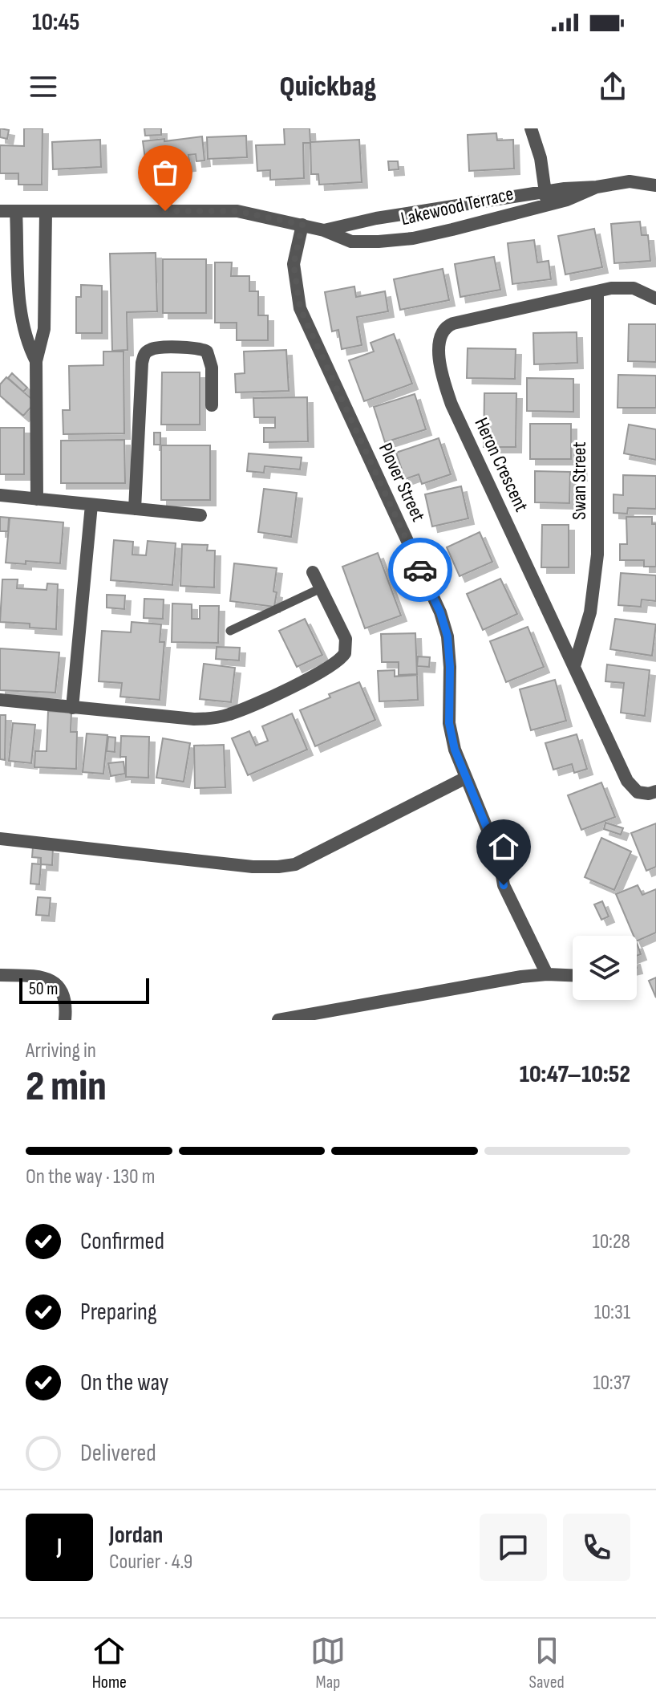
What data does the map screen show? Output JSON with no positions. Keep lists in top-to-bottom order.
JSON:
{
  "streets": {
    "street": [
      "Lakewood Terrace",
      "Heron Crescent",
      "Swan Street",
      "Plover Street"
    ]
  },
  "crossings": [
    ["Lakewood Terrace", "Plover Street"],
    ["Heron Crescent", "Swan Street"]
  ],
  "scale_bar": "50 m",
  "page": {
    "status": "10:45",
    "header": "Quickbag",
    "scale": "50 m",
    "heading": ["2 min", "Arriving in", "10:47–10:52"],
    "panel": ["Jordan", "Courier · 4.9"],
    "bar": "On the way · 130 m",
    "list": [
      ["Confirmed", "10:28"],
      ["Preparing", "10:31"],
      ["On the way", "10:37"],
      "Delivered"
    ],
    "round": "J",
    "tabs": ["Home", "Map", "Saved"]
  }
}
